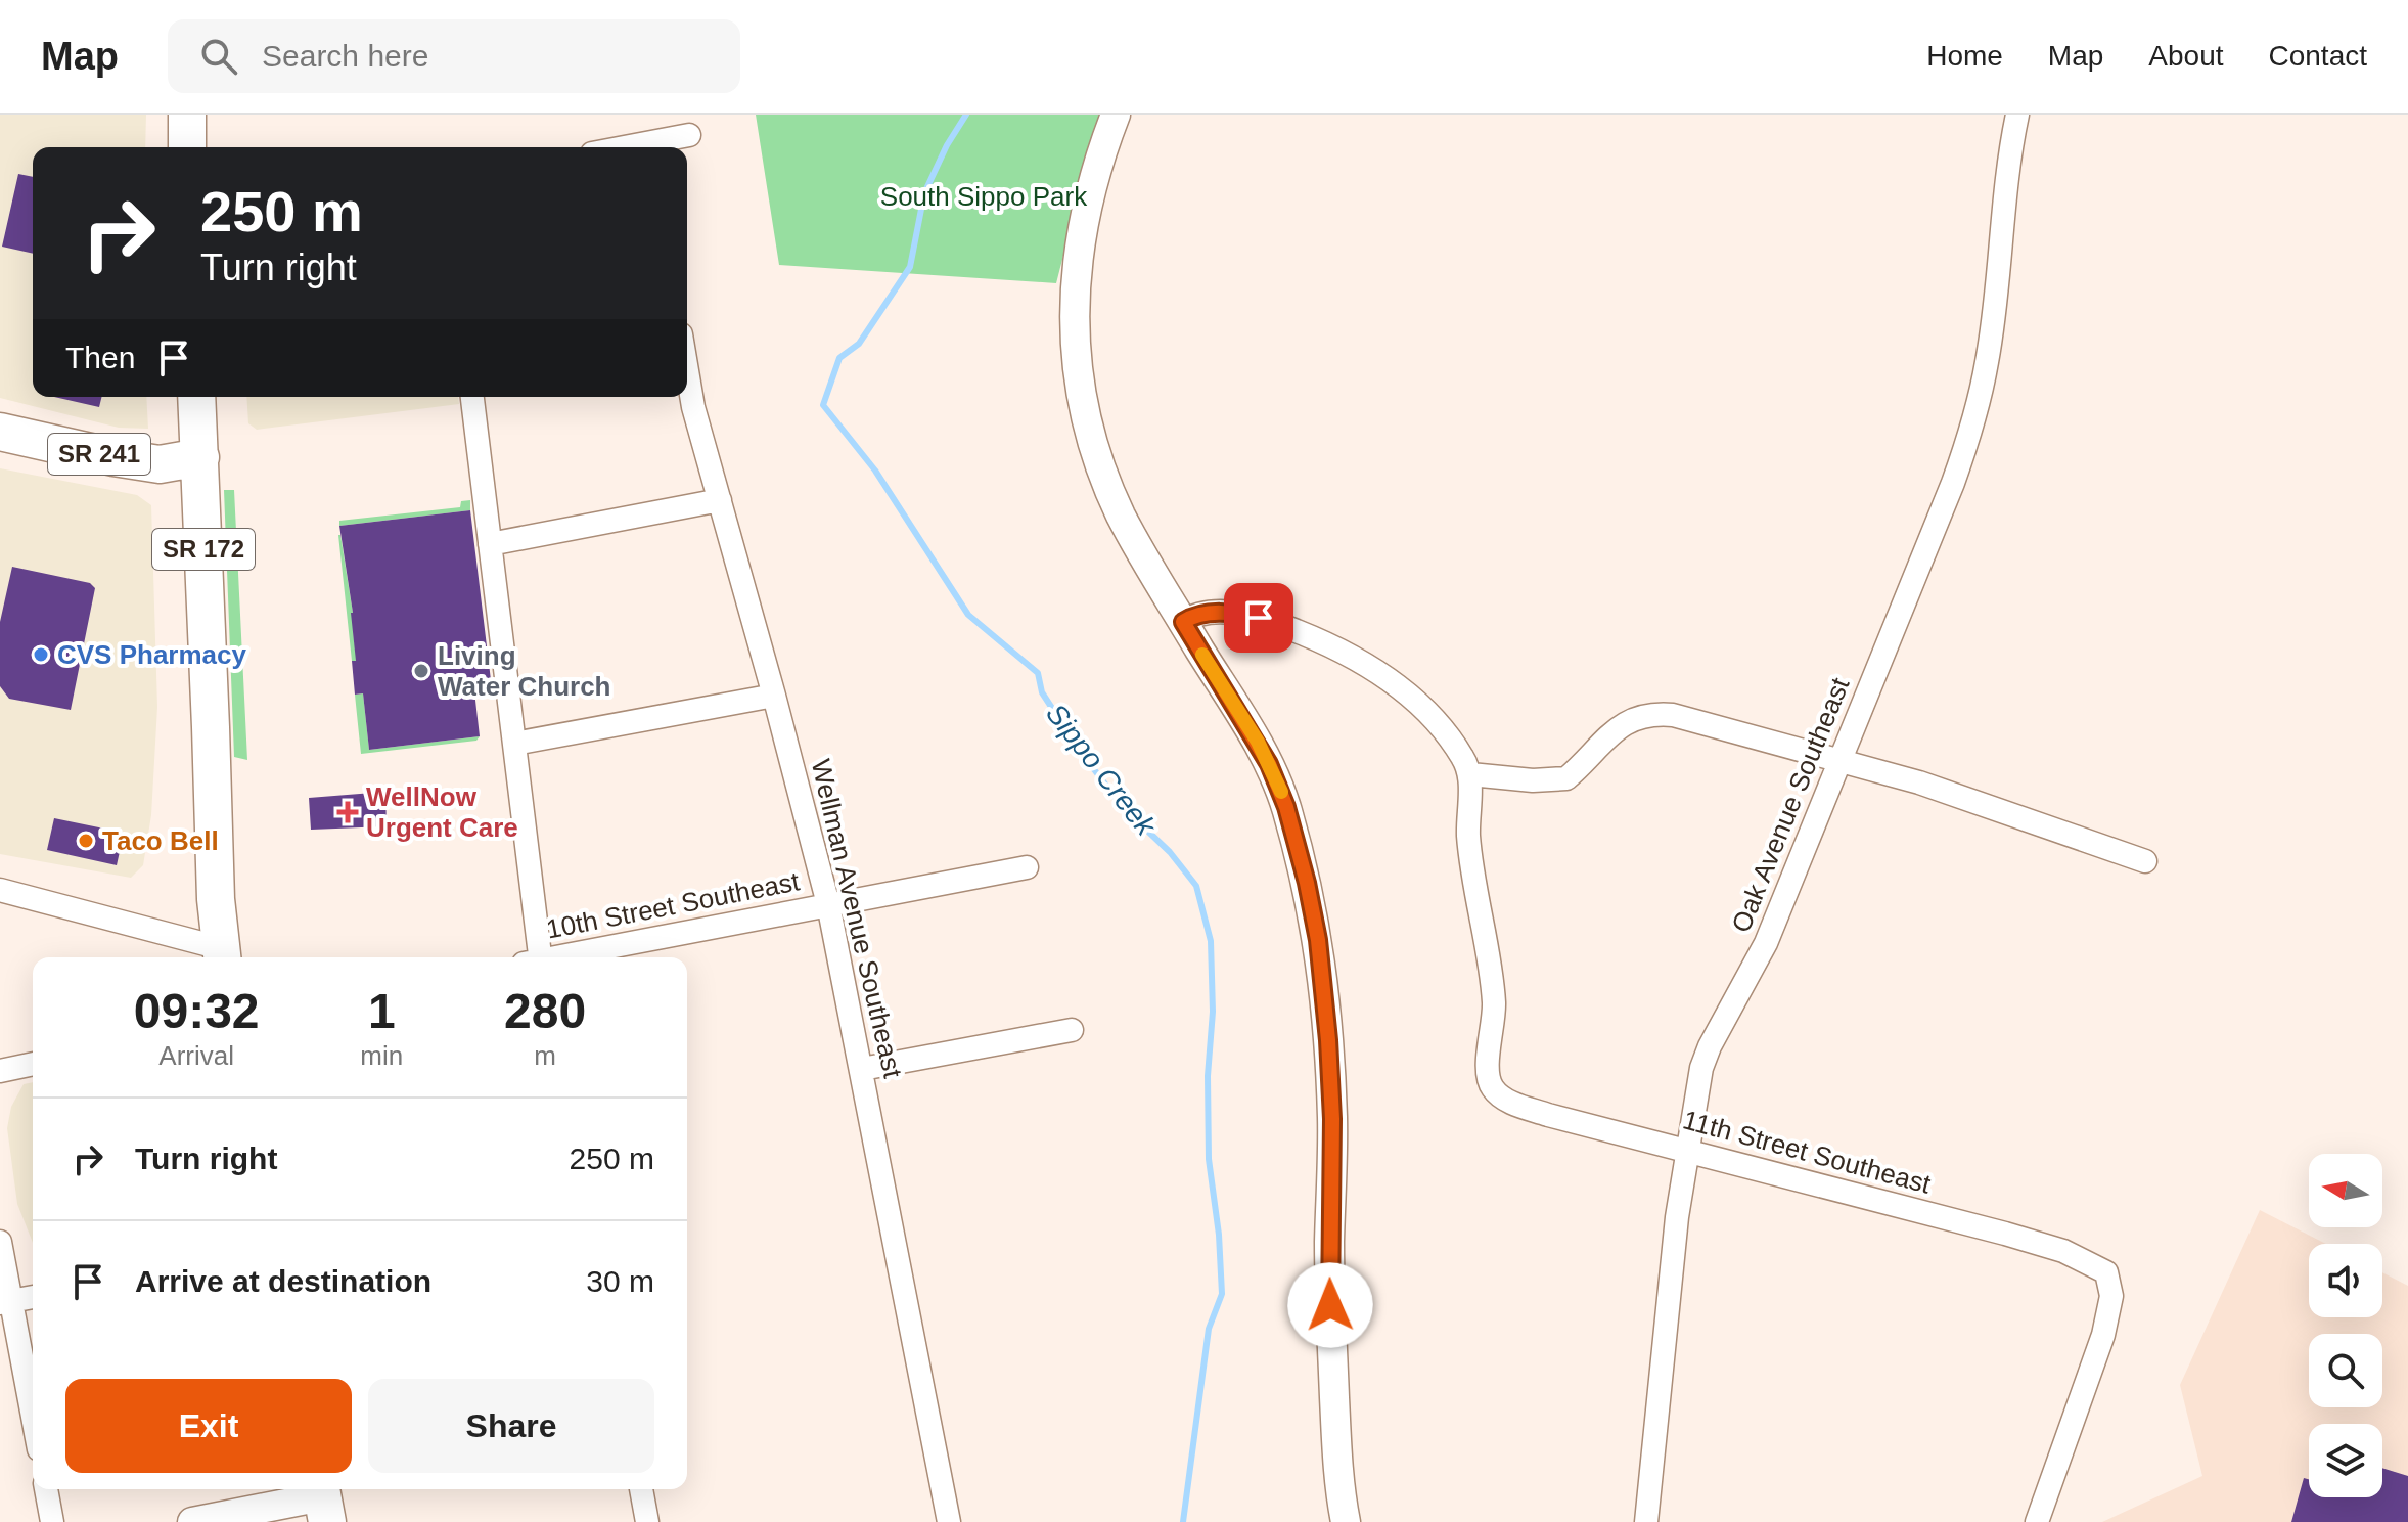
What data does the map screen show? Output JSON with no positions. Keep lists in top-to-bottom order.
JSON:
{
  "streets": {
    "main road": ["SR 241", "SR 172"],
    "street": [
      "Oak Avenue Southeast",
      "10th Street Southeast",
      "Wellman Avenue Southeast",
      "11th Street Southeast"
    ]
  },
  "crossings": [
    ["SR 241", "SR 172"],
    ["Oak Avenue Southeast", "11th Street Southeast"],
    ["10th Street Southeast", "Wellman Avenue Southeast"]
  ],
  "water": ["Sippo Creek"],
  "parks": ["South Sippo Park"],
  "places": {
    "other": ["CVS Pharmacy", "Living Water Church", "Taco Bell"],
    "health": ["WellNow Urgent Care"]
  },
  "north": "left",
  "page": {
    "header": "Map",
    "search": "Search here",
    "nav": [
      "Home",
      "Map",
      "About",
      "Contact"
    ],
    "turn": ["250 m", "Turn right"],
    "then": "Then",
    "eta": [
      "09:32",
      "Arrival",
      "1",
      "min",
      "280",
      "m"
    ],
    "list": [
      {
        "name": "Turn right",
        "value": "250 m"
      },
      {
        "name": "Arrive at destination",
        "value": "30 m"
      }
    ],
    "buttons": ["Exit", "Share"]
  }
}
